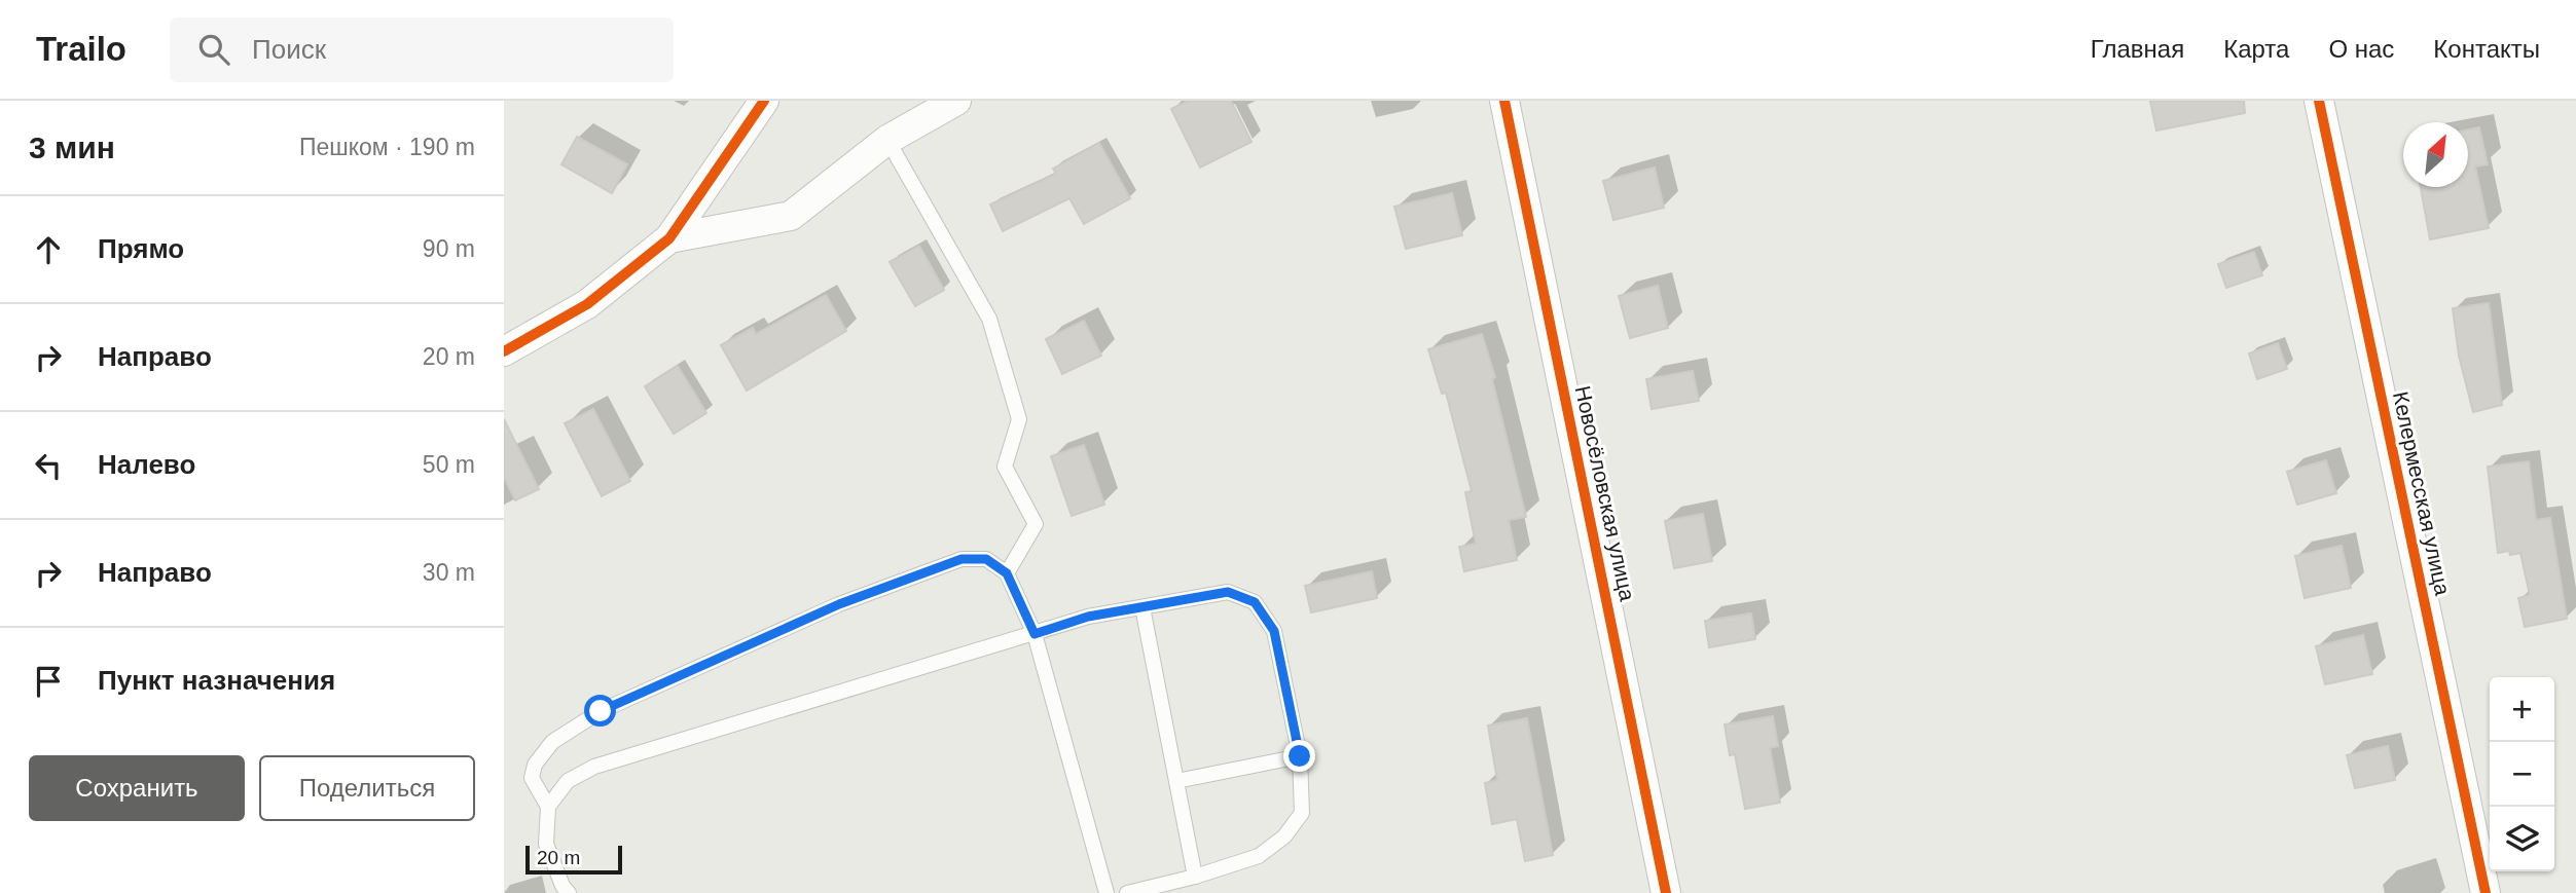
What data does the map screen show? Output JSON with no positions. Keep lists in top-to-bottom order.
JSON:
{
  "streets": {
    "street": ["Новосёловская улица", "Келермесская улица"]
  },
  "scale_bar": "20 m",
  "north": "top right",
  "page": {
    "header": "Trailo",
    "search": "Поиск",
    "nav": [
      "Главная",
      "Карта",
      "О нас",
      "Контакты"
    ],
    "heading": ["3 мин", "Пешком · 190 m"],
    "list": [
      ["Прямо", "90 m"],
      ["Направо", "20 m"],
      ["Налево", "50 m"],
      ["Направо", "30 m"],
      "Пункт назначения"
    ],
    "map_buttons": ["+", "−"],
    "buttons": ["Сохранить", "Поделиться"],
    "scale": "20 m"
  }
}
